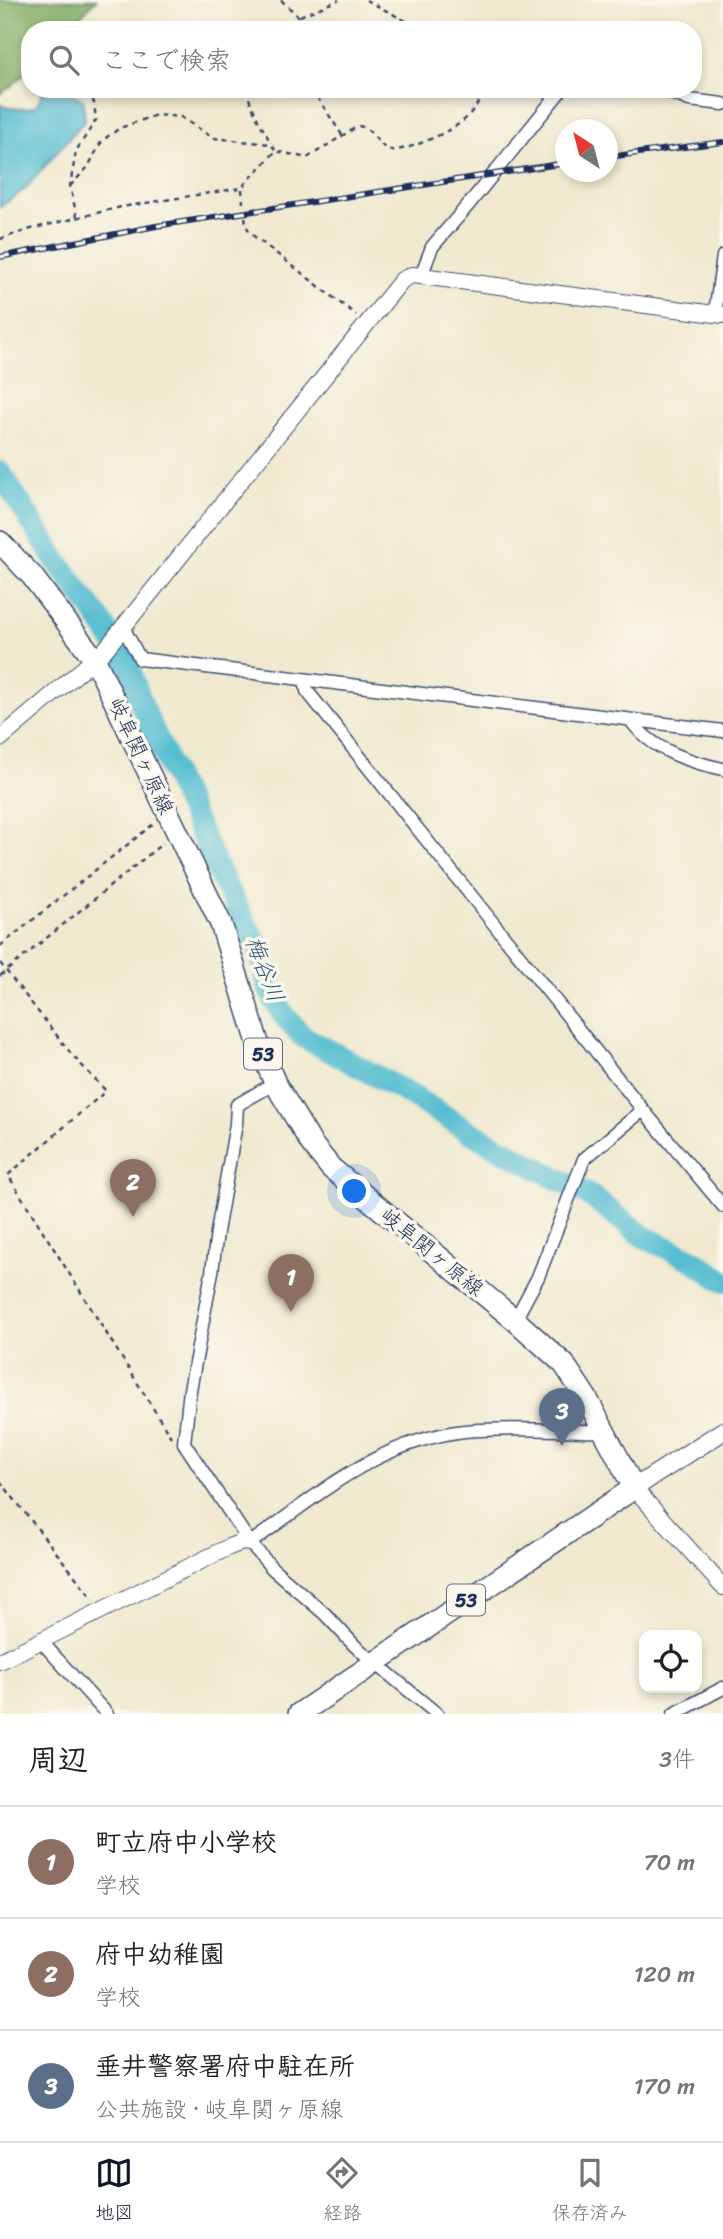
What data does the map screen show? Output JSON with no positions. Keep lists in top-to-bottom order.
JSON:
{
  "streets": {
    "main road": ["岐阜関ヶ原線", "53"]
  },
  "crossings": [
    ["岐阜関ヶ原線", "53"]
  ],
  "water": ["梅谷川"],
  "north": "top left",
  "page": {
    "search": "ここで検索",
    "pins": ["2", "1", "3"],
    "heading": ["周辺", "3件"],
    "list": [
      {
        "mark": "1",
        "name": "町立府中小学校",
        "note": "学校",
        "value": "70 m"
      },
      {
        "mark": "2",
        "name": "府中幼稚園",
        "note": "学校",
        "value": "120 m"
      },
      {
        "mark": "3",
        "name": "垂井警察署府中駐在所",
        "note": "公共施設 · 岐阜関ヶ原線",
        "value": "170 m"
      }
    ],
    "nav": ["地図", "経路", "保存済み"]
  }
}
